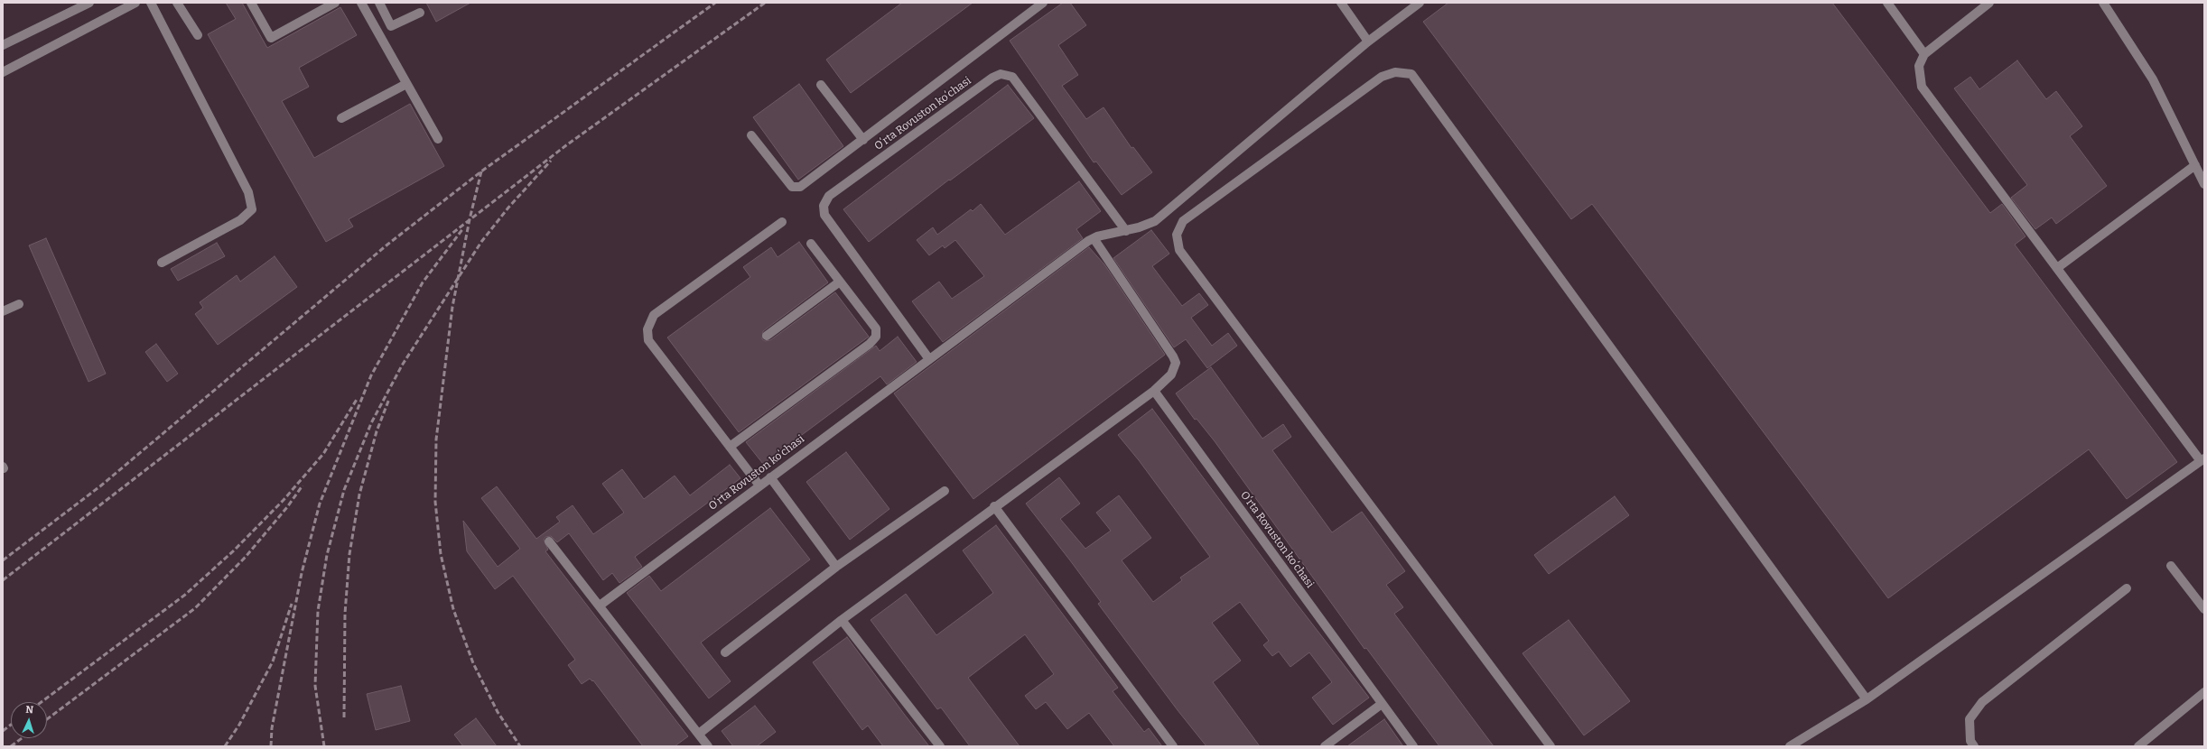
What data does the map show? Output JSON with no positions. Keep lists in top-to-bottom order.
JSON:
{
  "streets": {
    "street": ["Oʻrta Rovuston koʻchasi"]
  },
  "north": "top"
}
